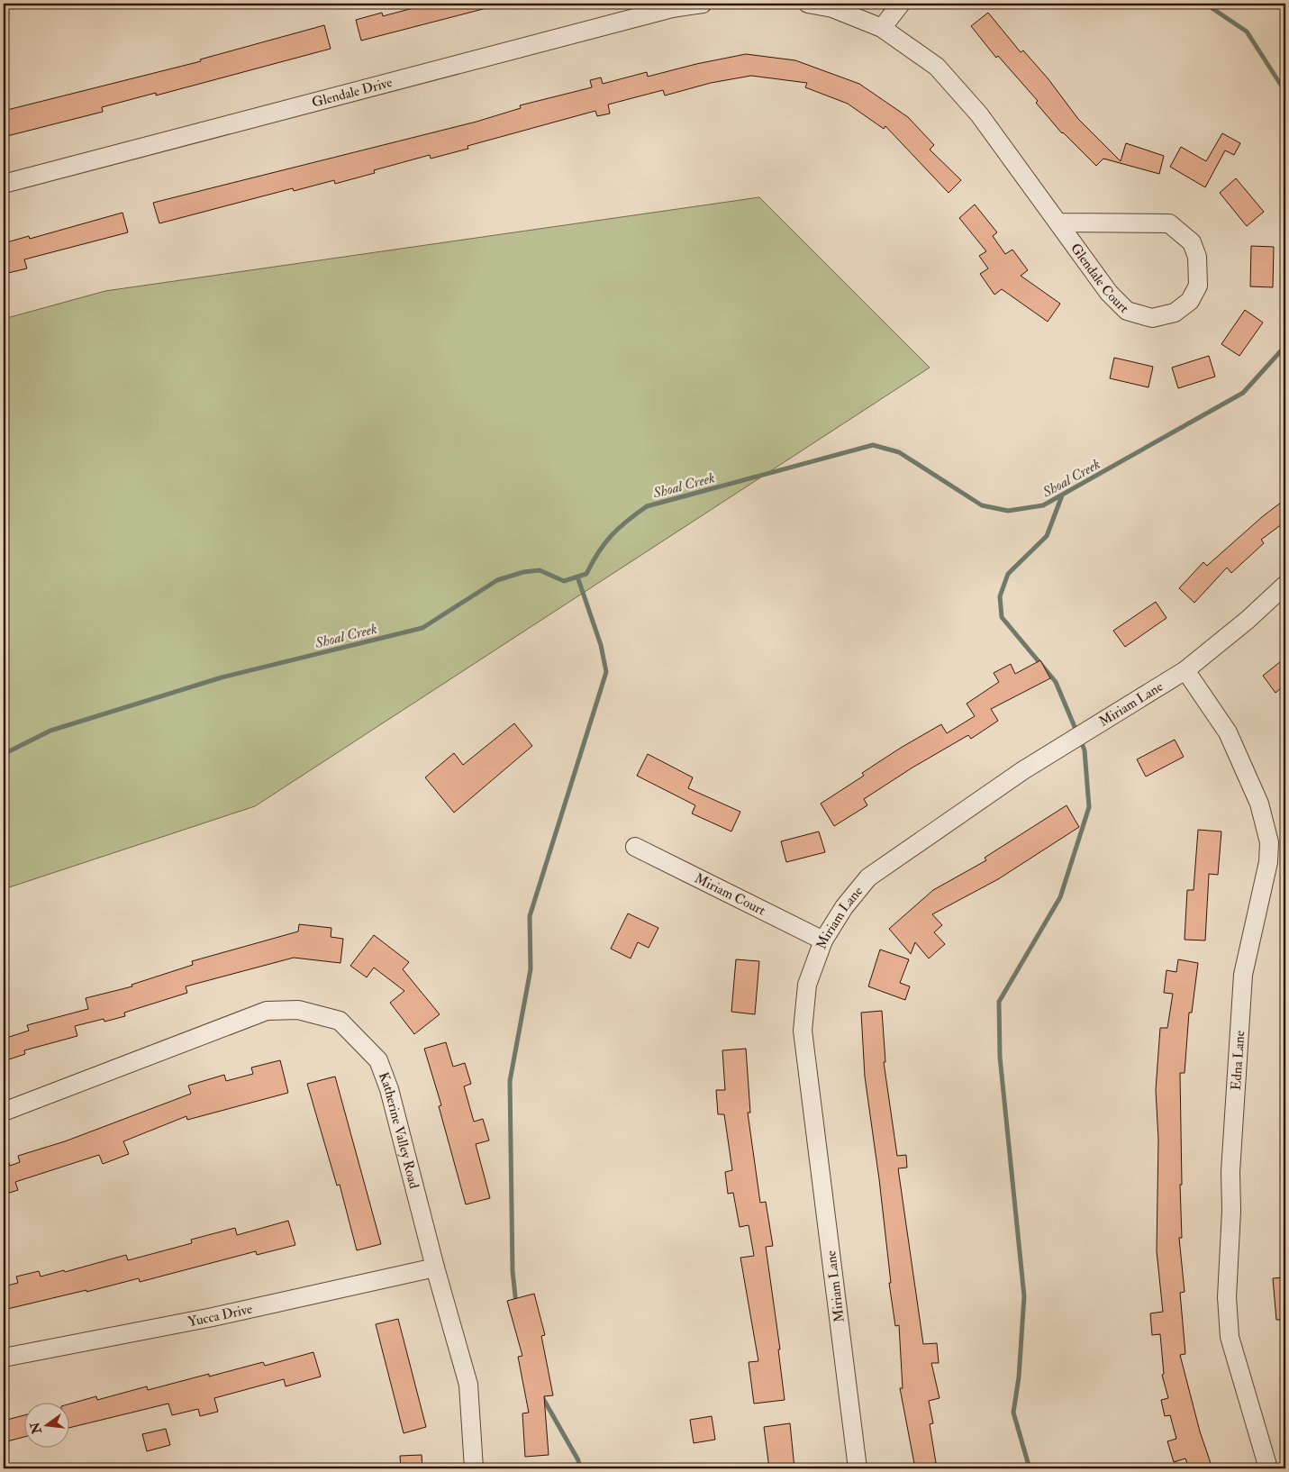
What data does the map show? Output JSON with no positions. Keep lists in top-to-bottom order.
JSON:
{
  "streets": {
    "street": [
      "Glendale Drive",
      "Glendale Court",
      "Miriam Lane",
      "Miriam Court",
      "Edna Lane",
      "Katherine Valley Road",
      "Yucca Drive"
    ]
  },
  "crossings": [
    ["Miriam Lane", "Miriam Court"],
    ["Miriam Lane", "Edna Lane"],
    ["Katherine Valley Road", "Yucca Drive"]
  ],
  "water": ["Shoal Creek"],
  "north": "left"
}
